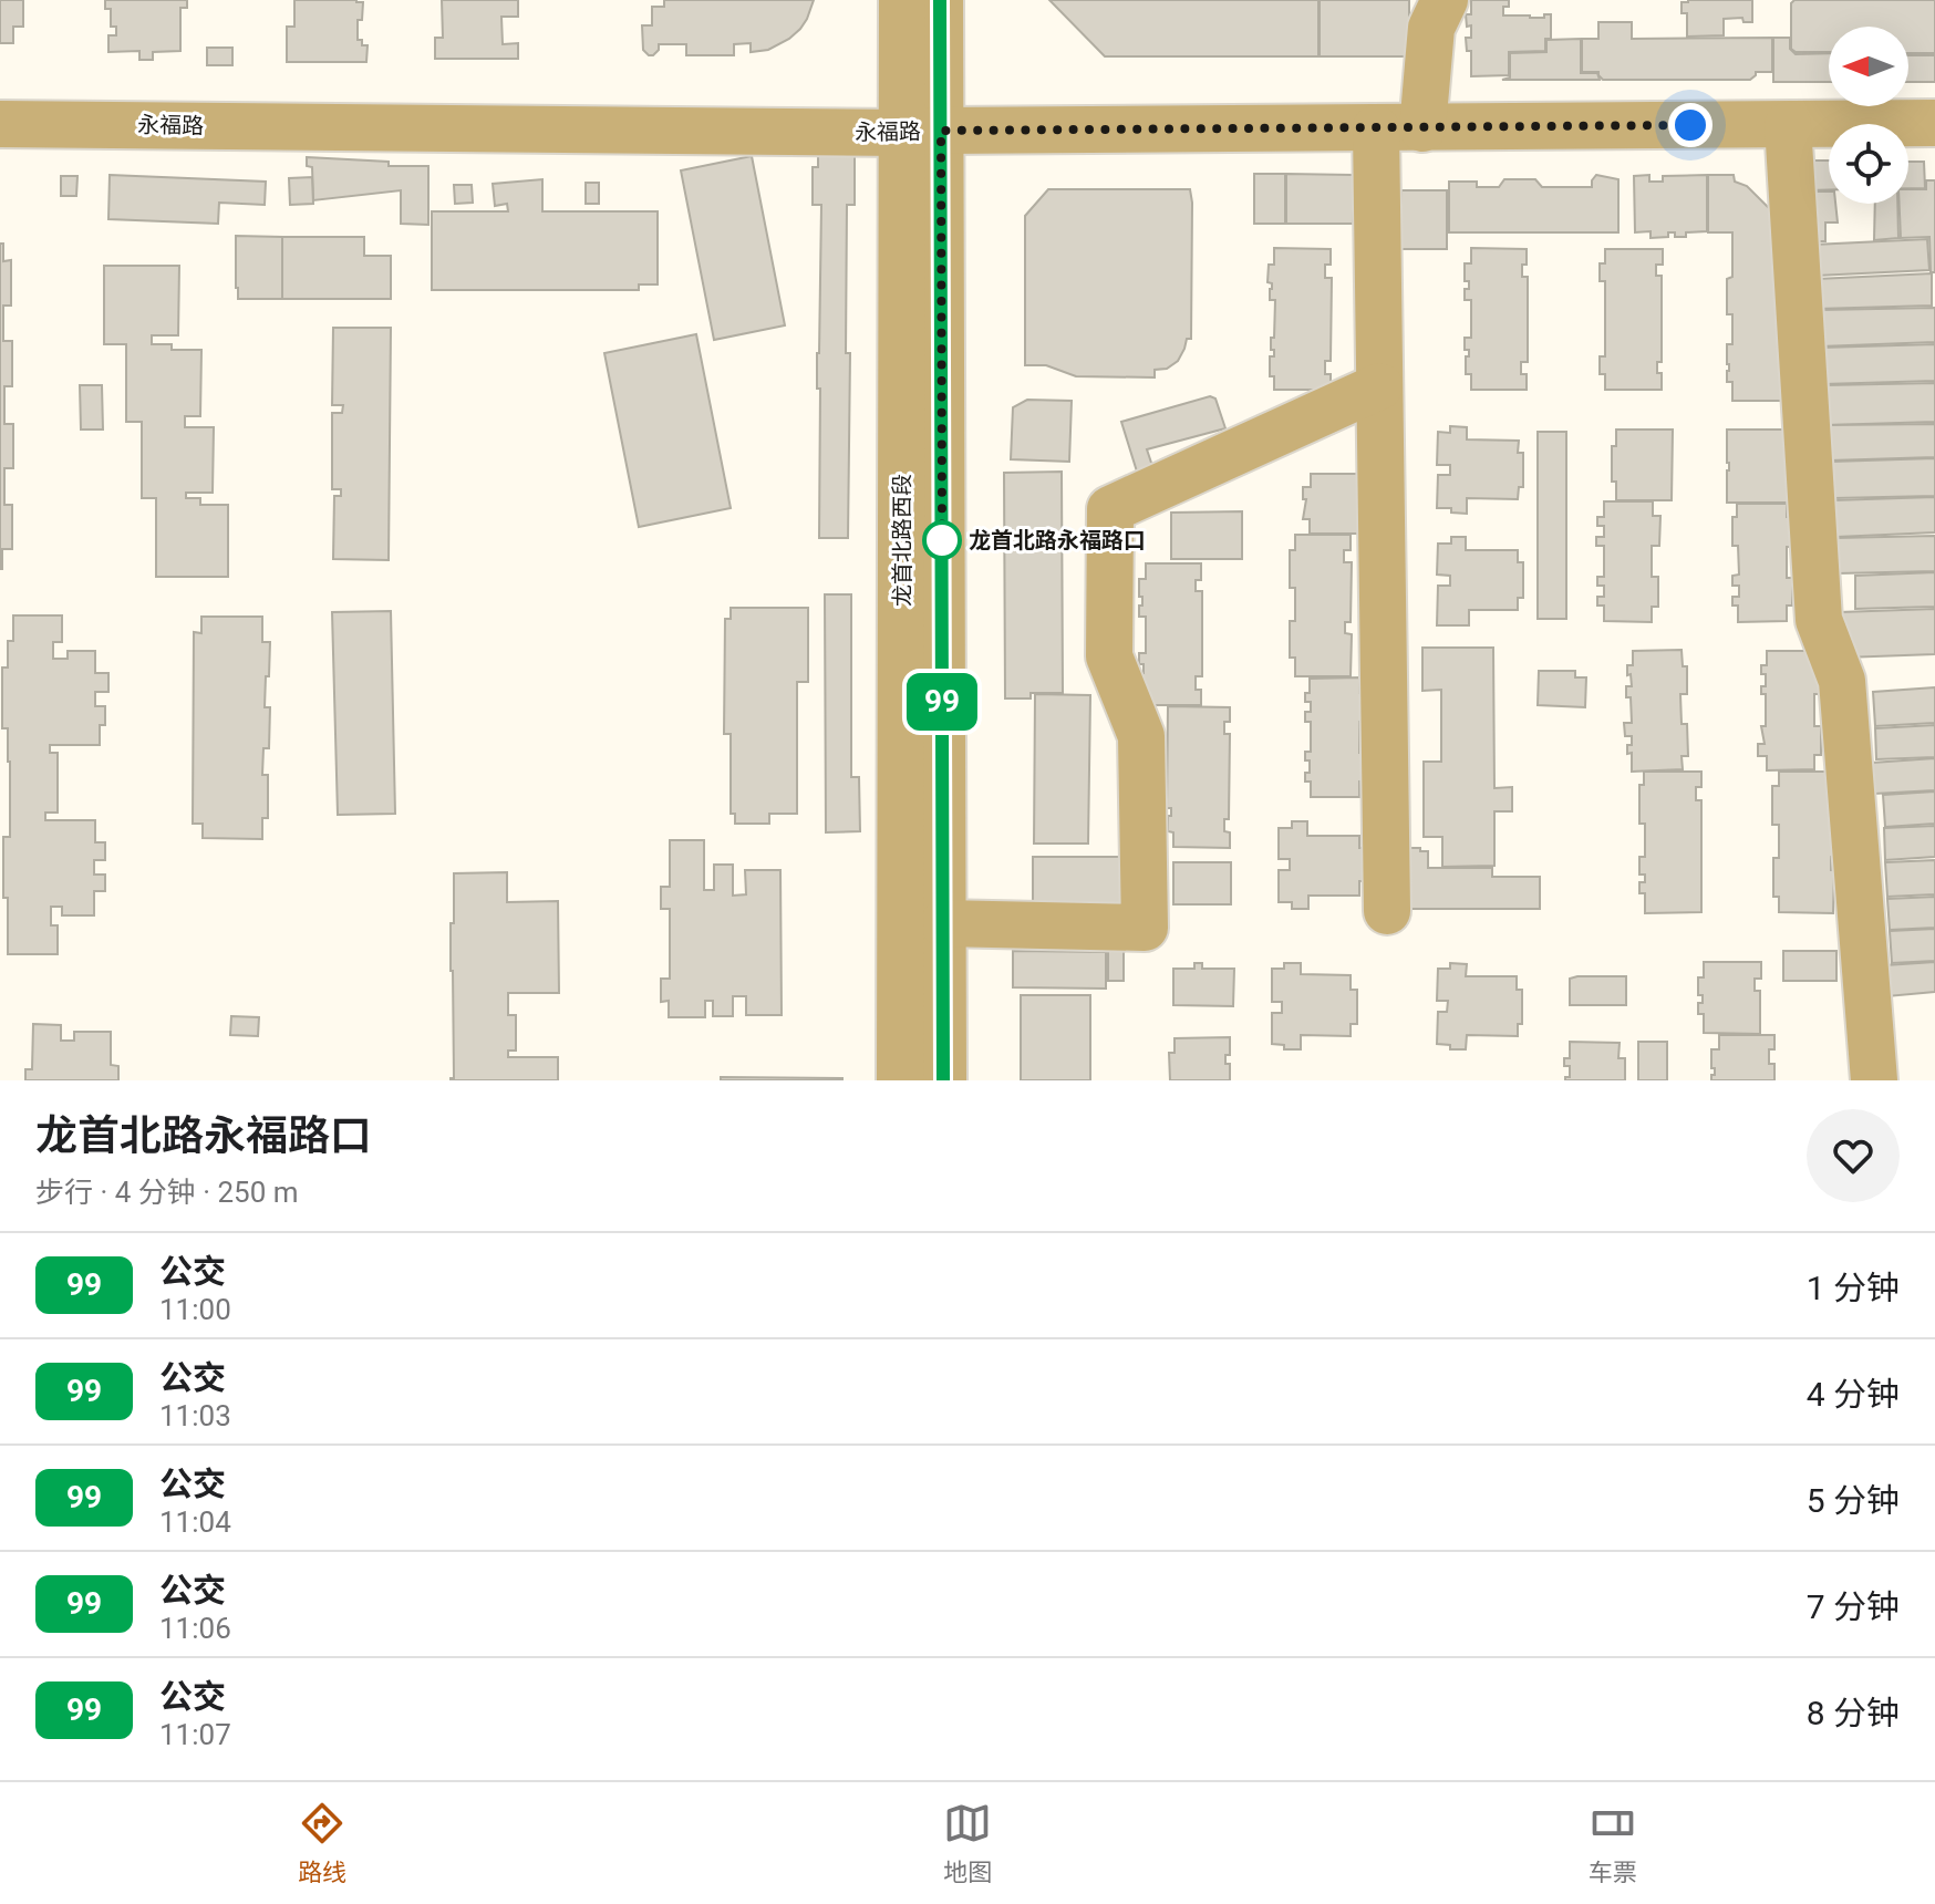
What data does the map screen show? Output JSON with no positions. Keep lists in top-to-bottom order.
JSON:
{
  "streets": {
    "street": ["永福路", "龙首北路西段"]
  },
  "crossings": [
    ["永福路", "龙首北路西段"]
  ],
  "places": ["龙首北路永福路口"],
  "lines": ["bus line 99"],
  "north": "left",
  "page": {
    "on_map": "99",
    "heading": ["龙首北路永福路口", "步行 · 4 分钟 · 250 m"],
    "list": [
      {
        "mark": "99",
        "name": "公交",
        "note": "11:00",
        "value": "1 分钟"
      },
      {
        "mark": "99",
        "name": "公交",
        "note": "11:03",
        "value": "4 分钟"
      },
      {
        "mark": "99",
        "name": "公交",
        "note": "11:04",
        "value": "5 分钟"
      },
      {
        "mark": "99",
        "name": "公交",
        "note": "11:06",
        "value": "7 分钟"
      },
      {
        "mark": "99",
        "name": "公交",
        "note": "11:07",
        "value": "8 分钟"
      }
    ],
    "tabs": ["路线", "地图", "车票"]
  }
}
